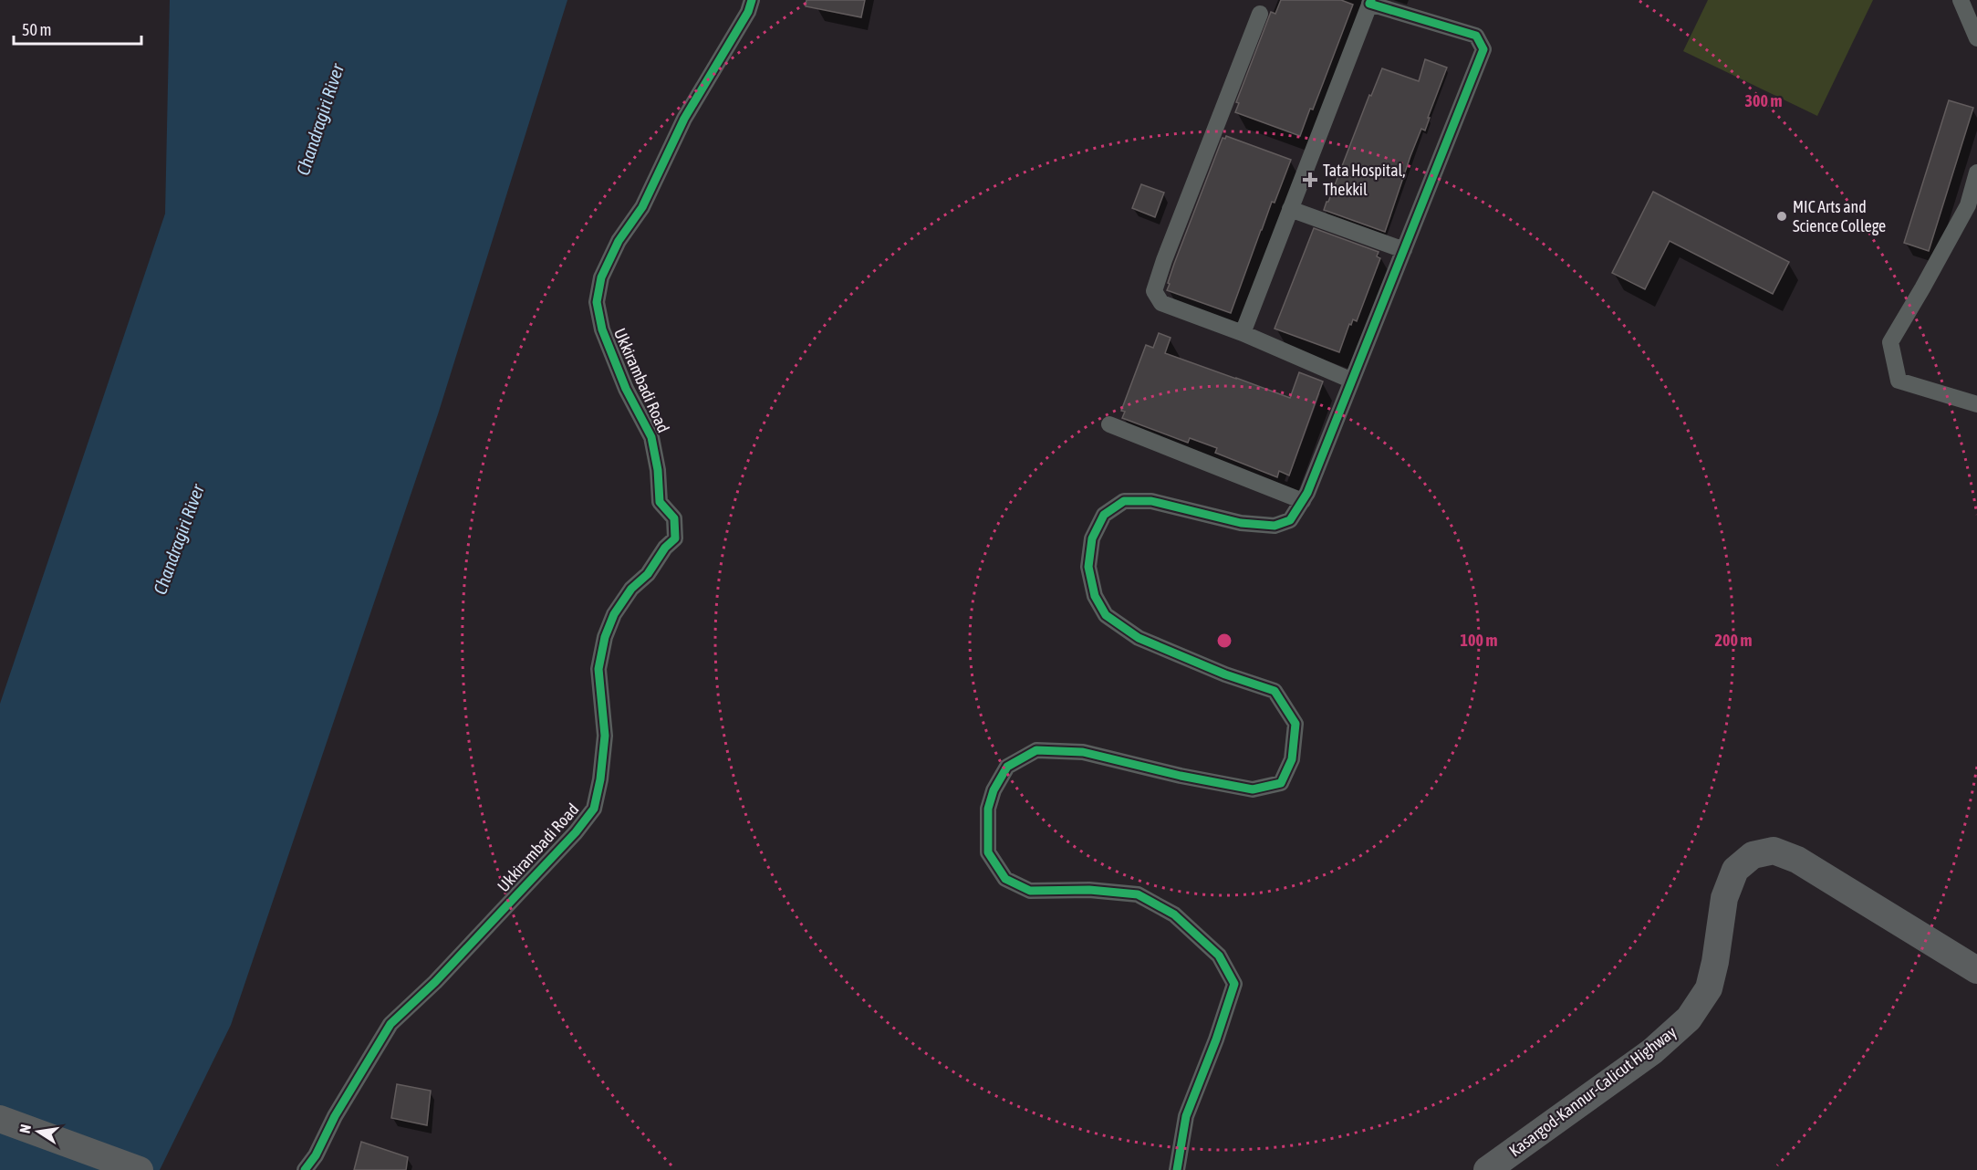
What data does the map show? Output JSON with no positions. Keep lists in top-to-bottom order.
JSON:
{
  "streets": {
    "highway": ["Kasargod-Kannur-Calicut Highway"],
    "street": ["Ukkirambadi Road"]
  },
  "water": ["Chandragiri River"],
  "places": {
    "health": ["Tata Hospital, Thekkil"],
    "other": ["MIC Arts and Science College"]
  },
  "scale_bar": "50 m",
  "north": "left",
  "rings": ["300 m", "100 m", "200 m"]
}
